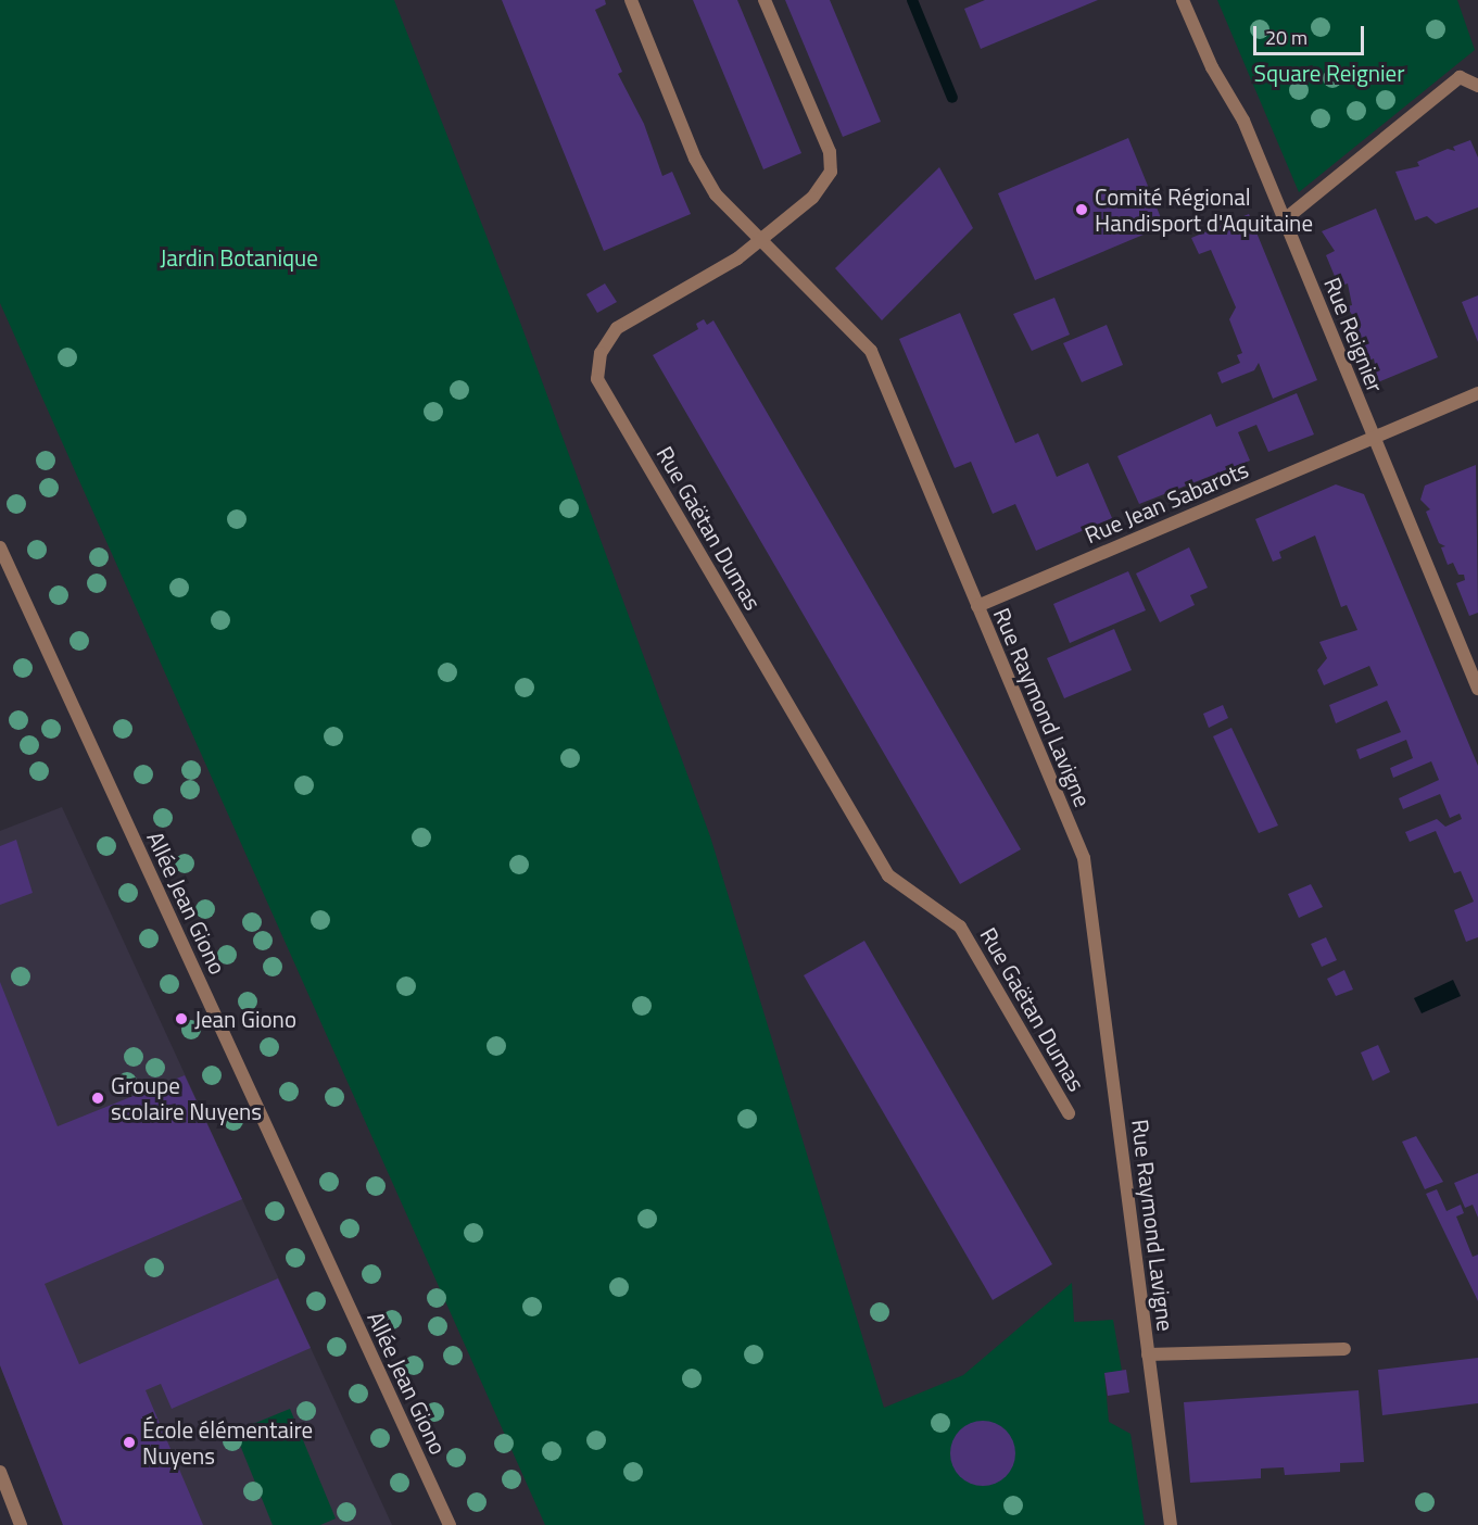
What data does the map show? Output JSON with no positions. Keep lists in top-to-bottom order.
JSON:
{
  "streets": {
    "street": [
      "Rue Reignier",
      "Rue Jean Sabarots",
      "Rue Gaëtan Dumas",
      "Rue Raymond Lavigne",
      "Allée Jean Giono"
    ]
  },
  "crossings": [
    ["Rue Reignier", "Rue Jean Sabarots"],
    ["Rue Jean Sabarots", "Rue Raymond Lavigne"],
    ["Rue Gaëtan Dumas", "Rue Raymond Lavigne"]
  ],
  "parks": ["Square Reignier", "Jardin Botanique"],
  "places": [
    "Comité Régional Handisport d'Aquitaine",
    "Jean Giono",
    "Groupe scolaire Nuyens",
    "École élémentaire Nuyens"
  ],
  "scale_bar": "20 m"
}
